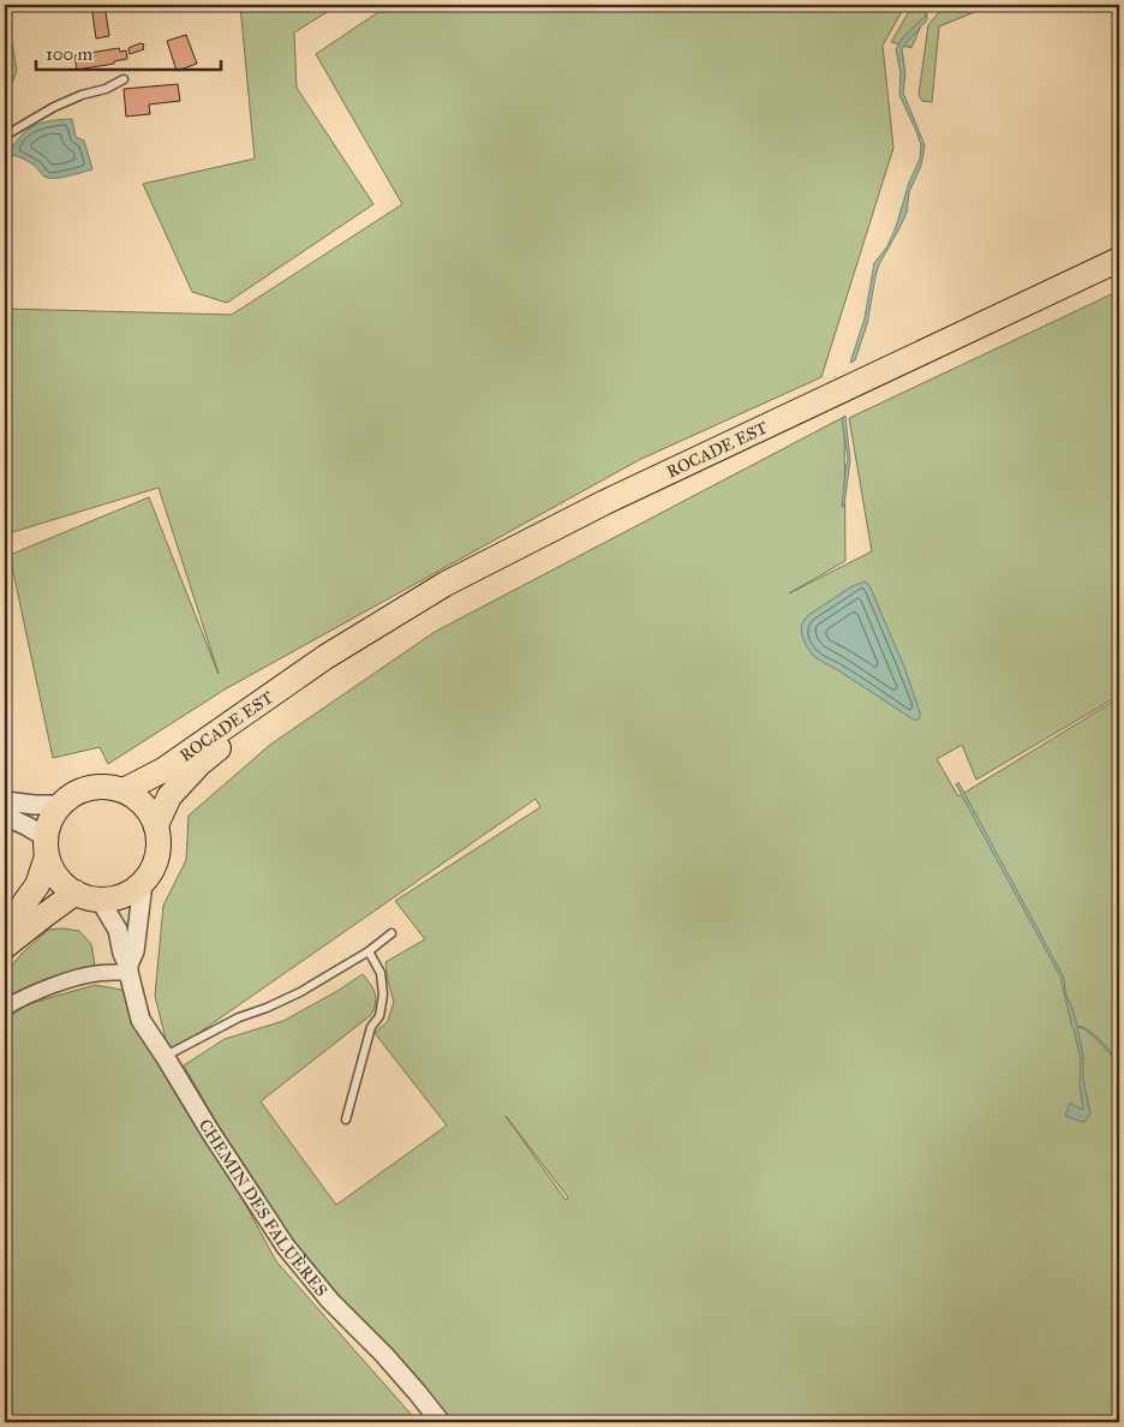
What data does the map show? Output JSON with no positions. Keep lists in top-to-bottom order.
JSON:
{
  "streets": {
    "main road": ["ROCADE EST"],
    "street": ["CHEMIN DES FALUÈRES"]
  },
  "crossings": [
    ["ROCADE EST", "CHEMIN DES FALUÈRES"]
  ],
  "scale_bar": "100 m"
}
